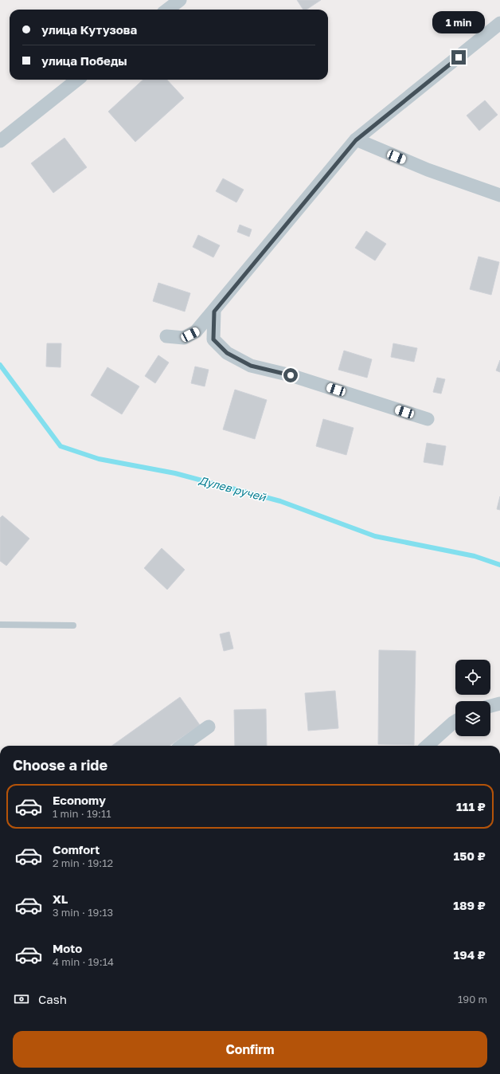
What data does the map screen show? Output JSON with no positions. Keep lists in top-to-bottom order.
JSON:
{
  "water": ["Дулев ручей"],
  "page": {
    "banner": ["улица Кутузова", "улица Победы"],
    "bubble": "1 min",
    "heading": "Choose a ride",
    "list": [
      {
        "name": "Economy",
        "note": "1 min · 19:11",
        "value": "111 ₽"
      },
      {
        "name": "Comfort",
        "note": "2 min · 19:12",
        "value": "150 ₽"
      },
      {
        "name": "XL",
        "note": "3 min · 19:13",
        "value": "189 ₽"
      },
      {
        "name": "Moto",
        "note": "4 min · 19:14",
        "value": "194 ₽"
      }
    ],
    "pay": ["Cash", "190 m"],
    "buttons": "Confirm"
  }
}
